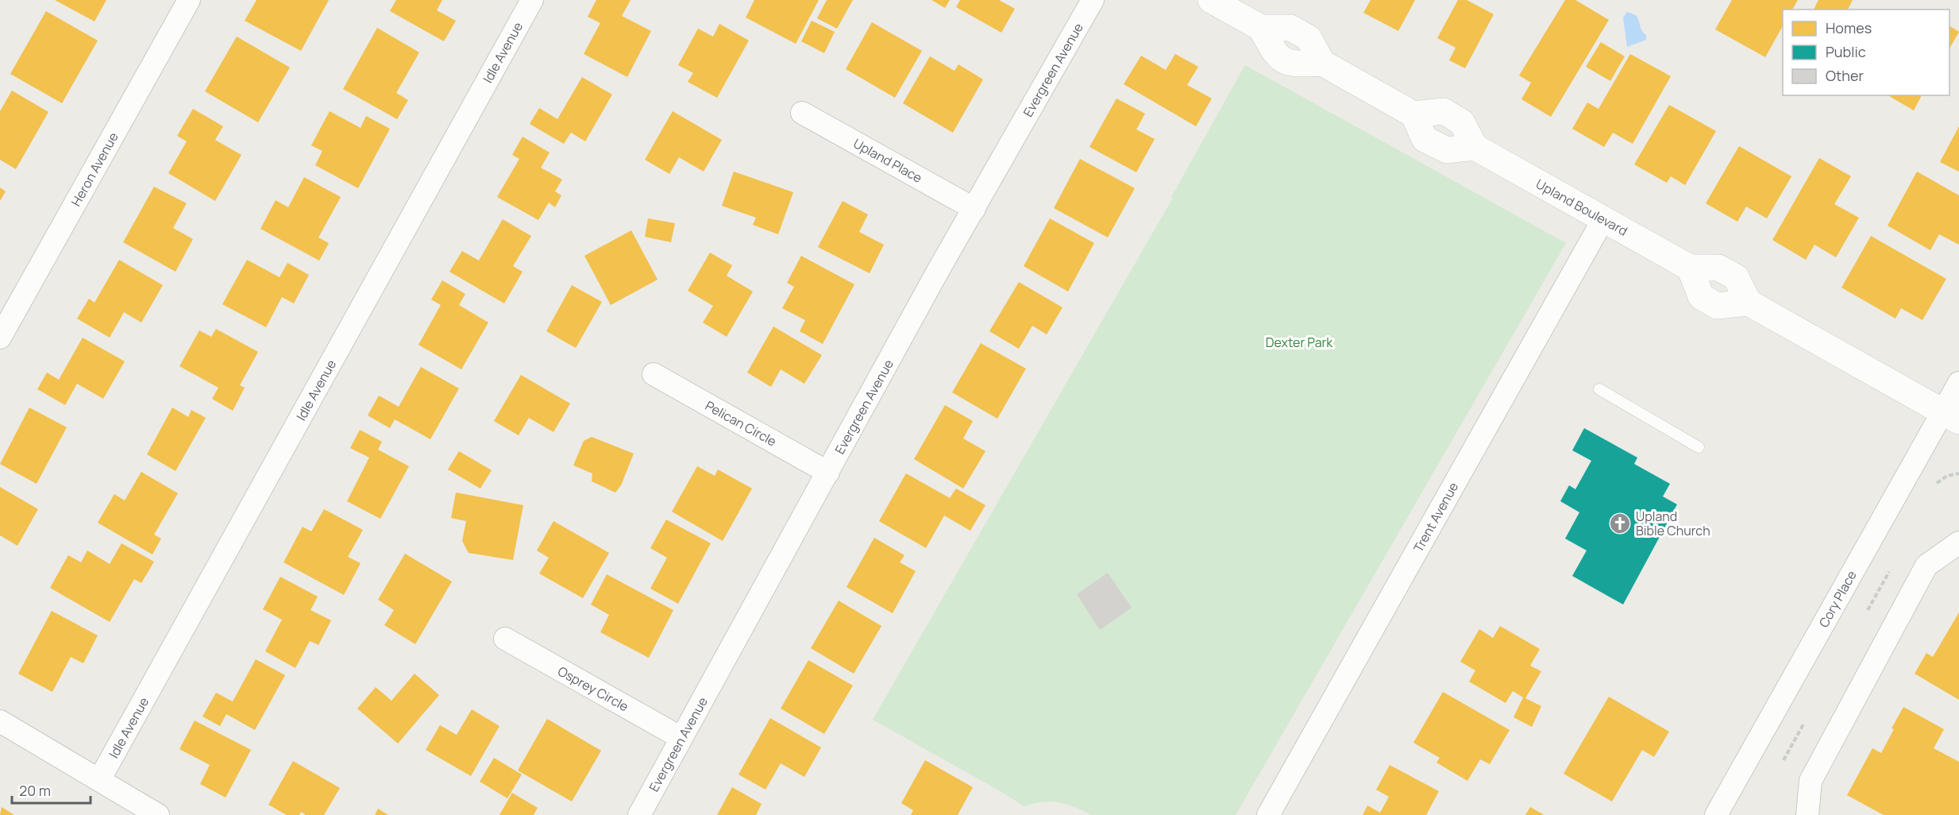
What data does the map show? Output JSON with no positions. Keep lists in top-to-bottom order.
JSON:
{
  "streets": {
    "street": [
      "Idle Avenue",
      "Evergreen Avenue",
      "Upland Place",
      "Heron Avenue",
      "Upland Boulevard",
      "Pelican Circle",
      "Trent Avenue",
      "Cory Place",
      "Osprey Circle"
    ]
  },
  "crossings": [
    ["Evergreen Avenue", "Upland Place"],
    ["Evergreen Avenue", "Pelican Circle"],
    ["Evergreen Avenue", "Osprey Circle"],
    ["Upland Boulevard", "Trent Avenue"],
    ["Upland Boulevard", "Cory Place"]
  ],
  "parks": ["Dexter Park"],
  "places": {
    "church": ["Upland Bible Church"]
  },
  "legend": ["Homes", "Public", "Other"],
  "scale_bar": "20 m"
}
